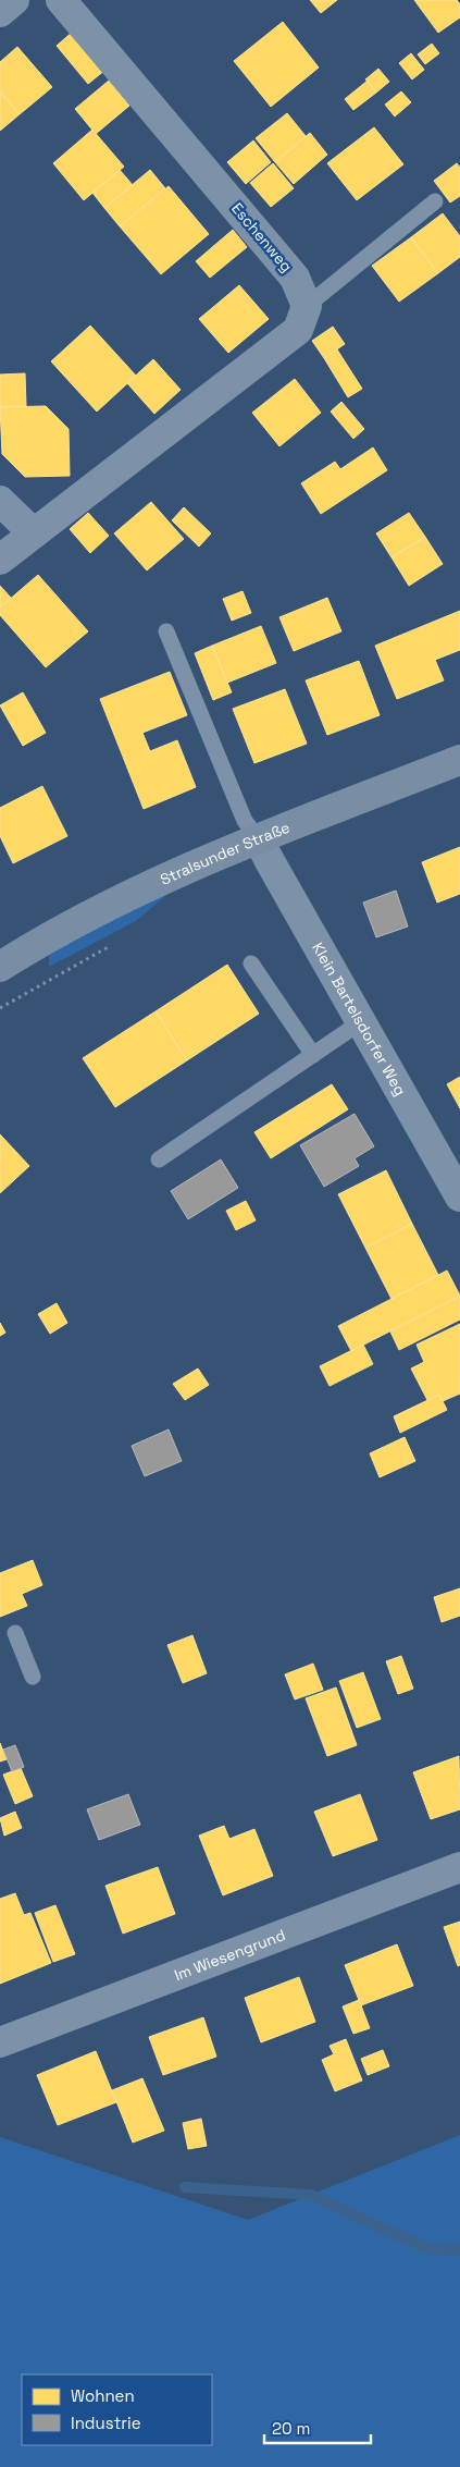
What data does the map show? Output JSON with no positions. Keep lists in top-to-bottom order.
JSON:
{
  "streets": {
    "street": [
      "Eschenweg",
      "Stralsunder Straße",
      "Klein Bartelsdorfer Weg",
      "Im Wiesengrund"
    ]
  },
  "crossings": [
    ["Stralsunder Straße", "Klein Bartelsdorfer Weg"]
  ],
  "legend": ["Wohnen", "Industrie"],
  "scale_bar": "20 m"
}
